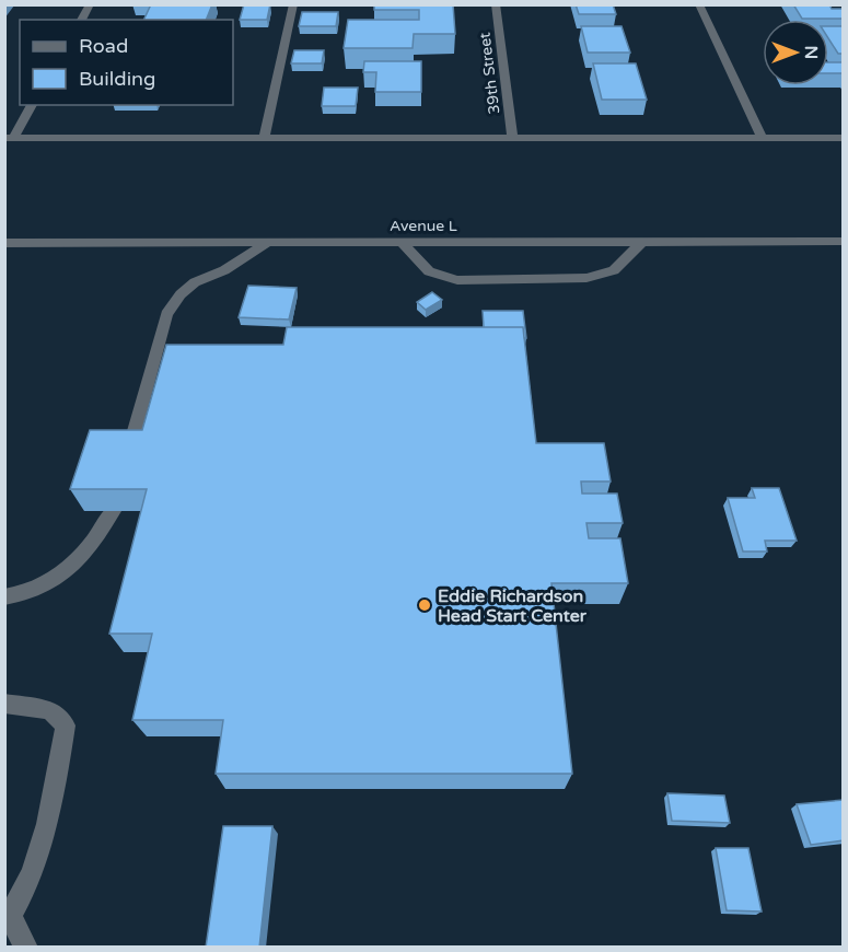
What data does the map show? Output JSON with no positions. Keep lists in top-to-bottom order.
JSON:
{
  "streets": {
    "street": ["39th Street", "Avenue L"]
  },
  "places": ["Eddie Richardson Head Start Center"],
  "legend": ["Road", "Building"],
  "north": "right"
}
